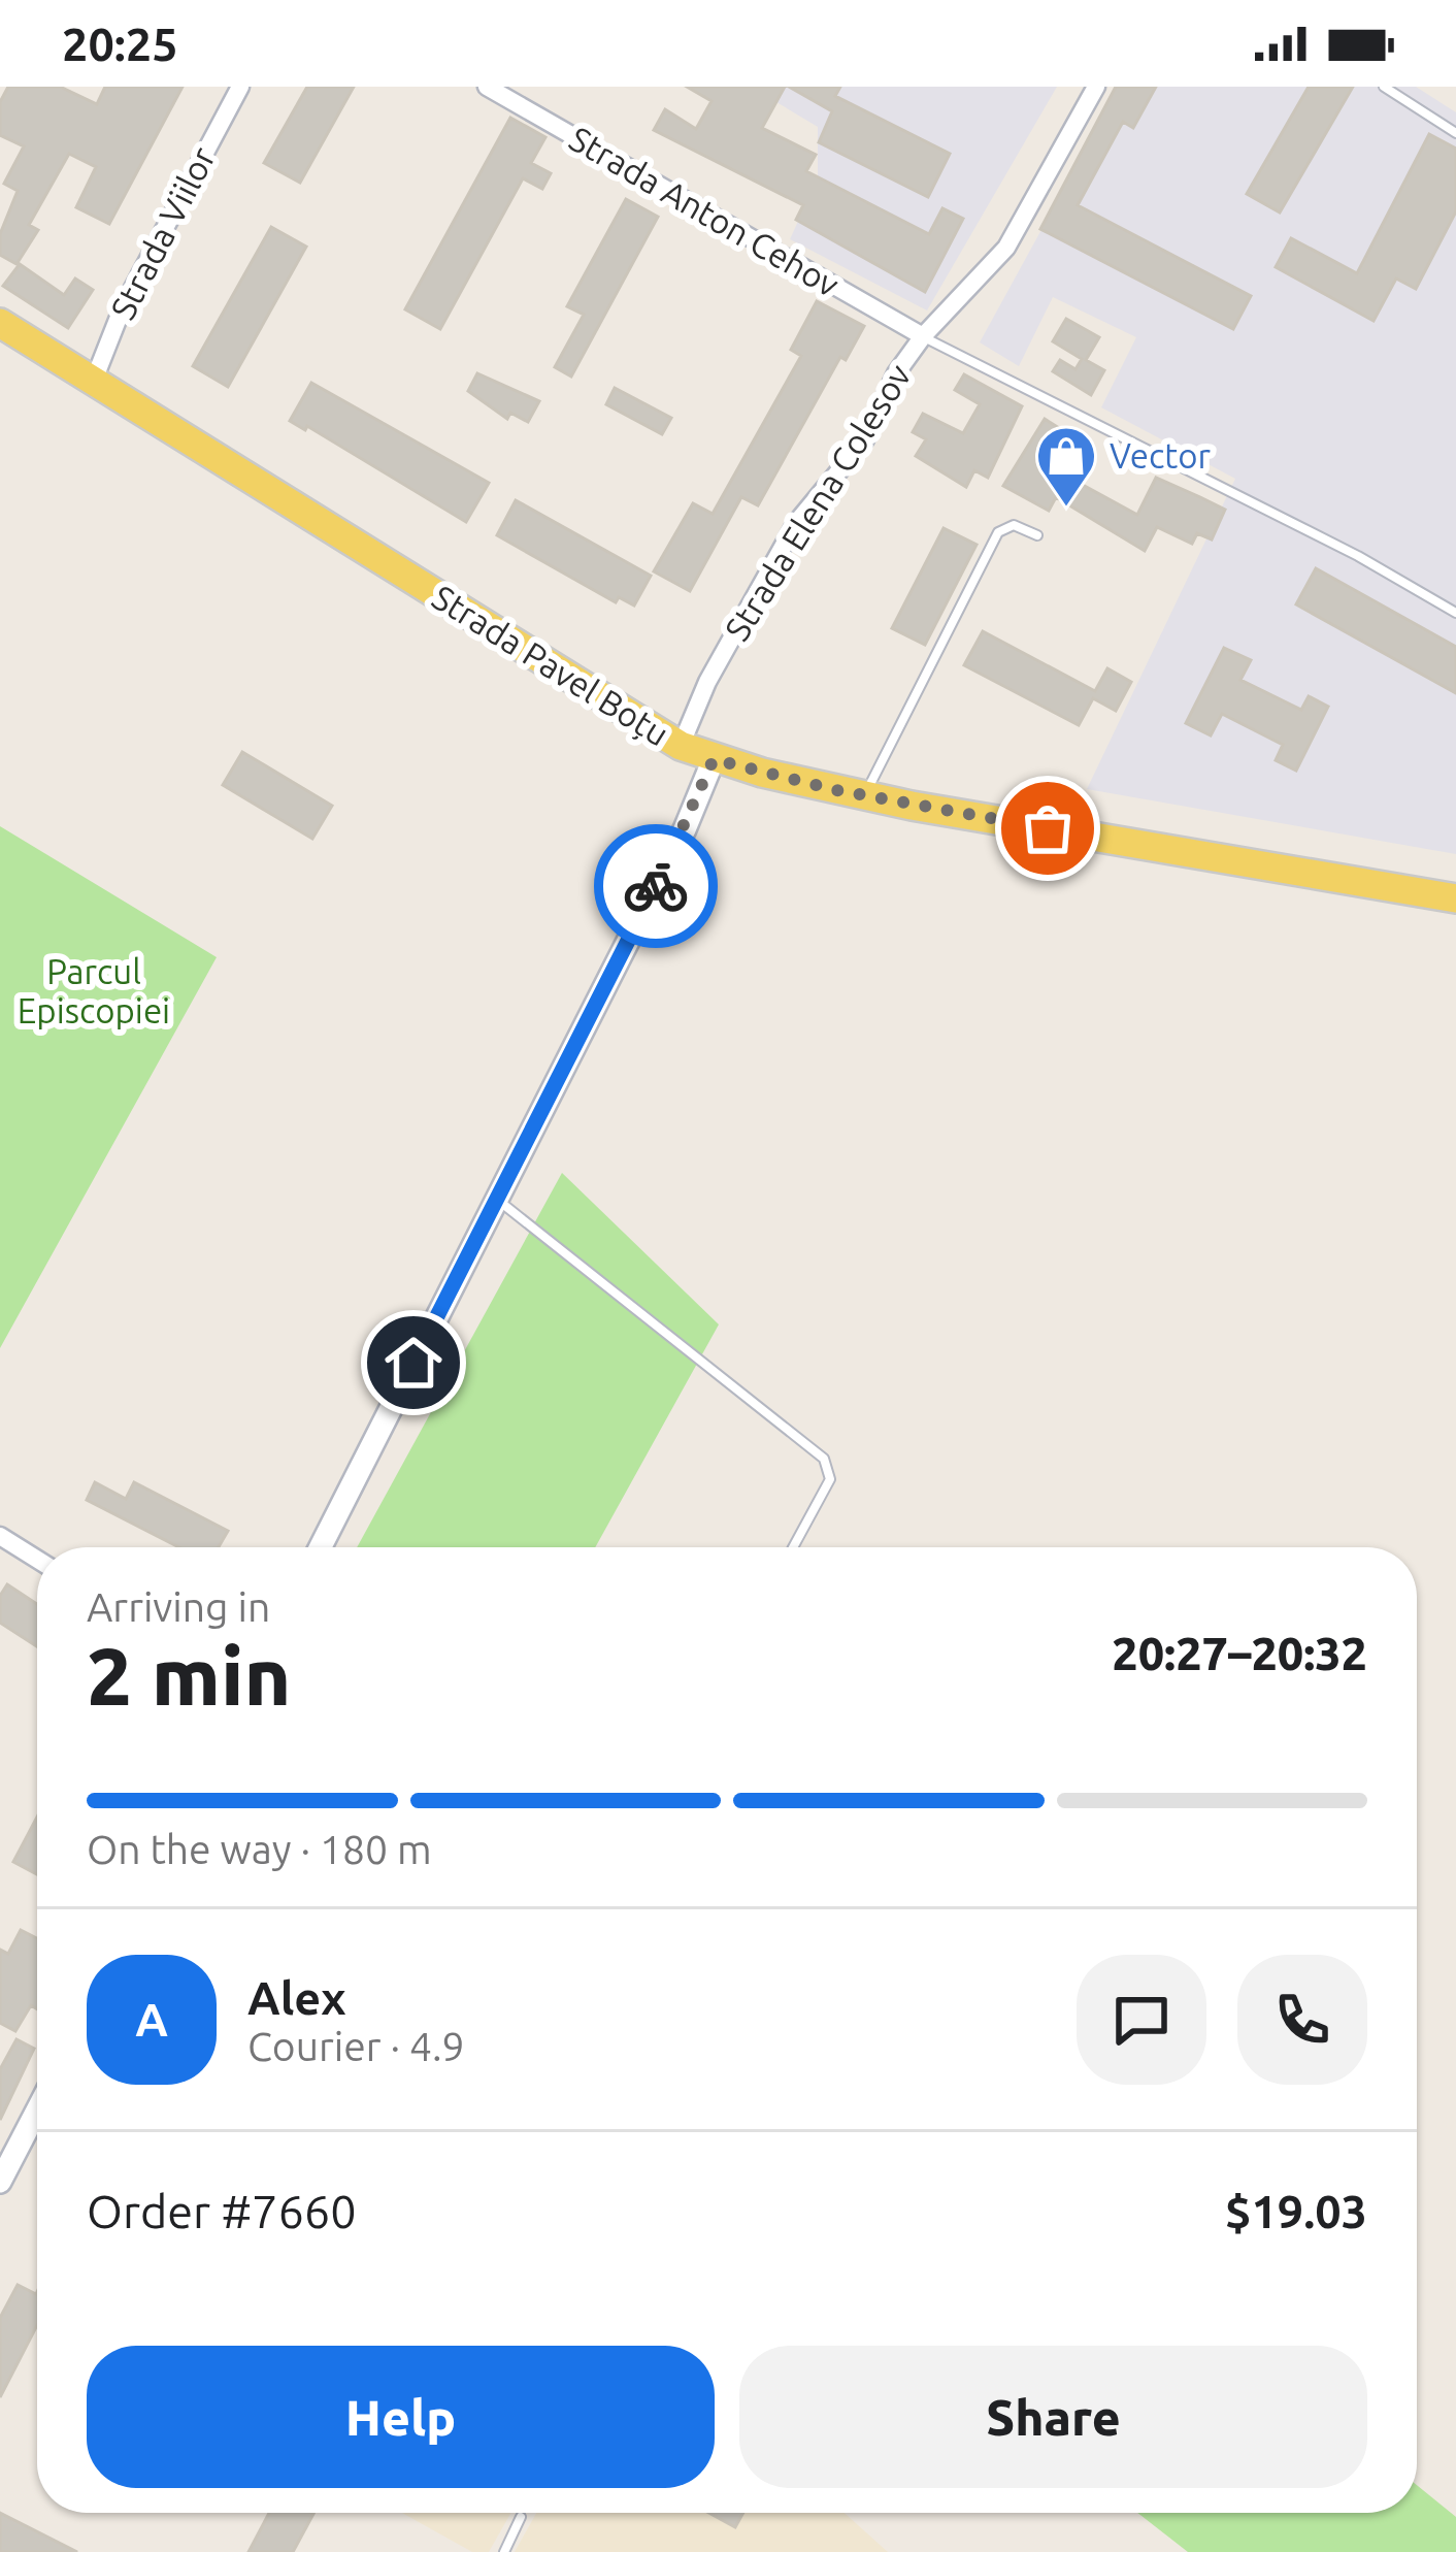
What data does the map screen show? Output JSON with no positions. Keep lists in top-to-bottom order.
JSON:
{
  "streets": {
    "main road": ["Strada Pavel Boțu"],
    "street": ["Strada Anton Cehov", "Strada Viilor", "Strada Elena Colesov"]
  },
  "crossings": [
    ["Strada Anton Cehov", "Strada Elena Colesov"],
    ["Strada Viilor", "Strada Pavel Boțu"],
    ["Strada Elena Colesov", "Strada Pavel Boțu"]
  ],
  "parks": ["Parcul Episcopiei"],
  "places": {
    "shop": ["Vector"]
  },
  "page": {
    "status": "20:25",
    "heading": ["2 min", "Arriving in", "20:27–20:32"],
    "panel": [
      "Alex",
      "Courier · 4.9",
      "Order #7660",
      "$19.03"
    ],
    "bar": "On the way · 180 m",
    "round": "A",
    "buttons": ["Help", "Share"]
  }
}
